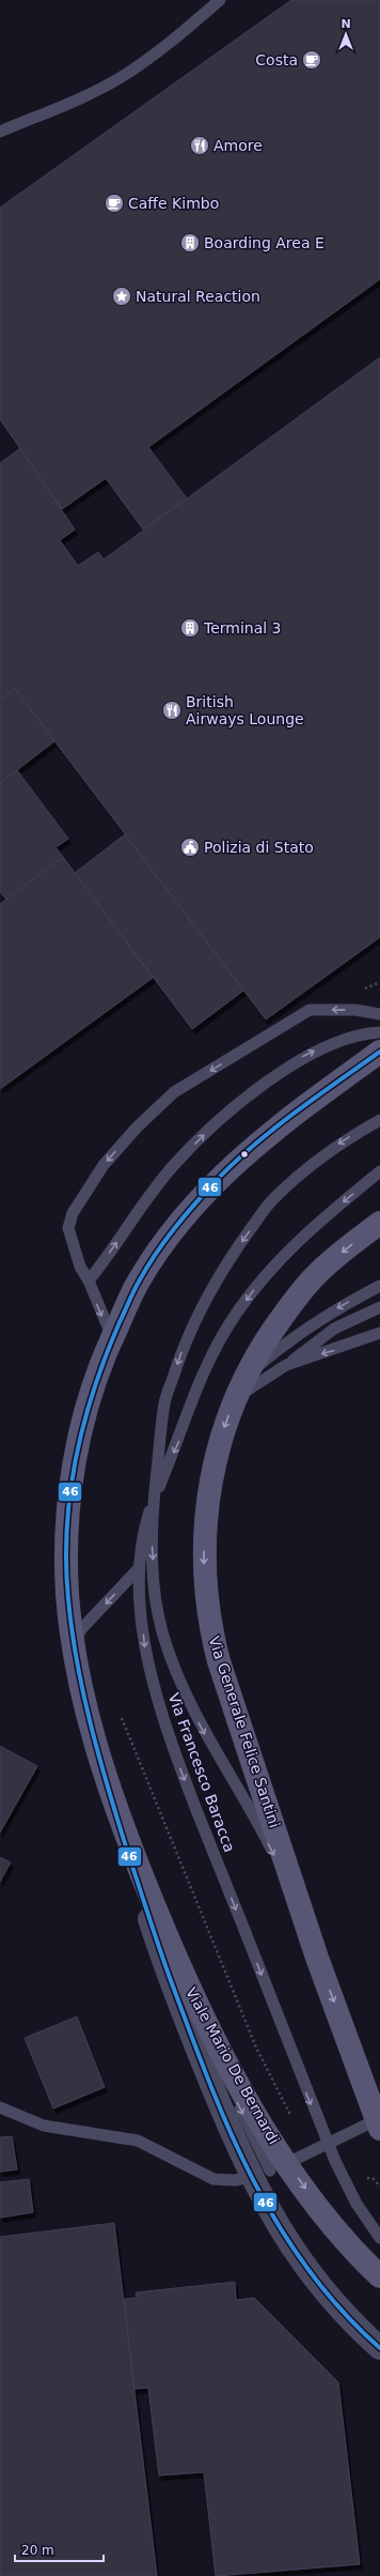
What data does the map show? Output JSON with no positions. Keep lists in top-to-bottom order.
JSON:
{
  "streets": {
    "main road": ["Via Generale Felice Santini", "Viale Mario De Bernardi"],
    "lane": ["Via Francesco Baracca"]
  },
  "one_way": ["Via Generale Felice Santini", "Via Francesco Baracca", "Viale Mario De Bernardi"],
  "places": {
    "cafe": ["Costa", "Caffe Kimbo"],
    "restaurant": ["Amore", "British Airways Lounge"],
    "building": ["Boarding Area E", "Terminal 3"],
    "place": ["Natural Reaction"],
    "public building": ["Polizia di Stato"]
  },
  "lines": ["transit line 46"],
  "scale_bar": "20 m",
  "north": "top"
}
